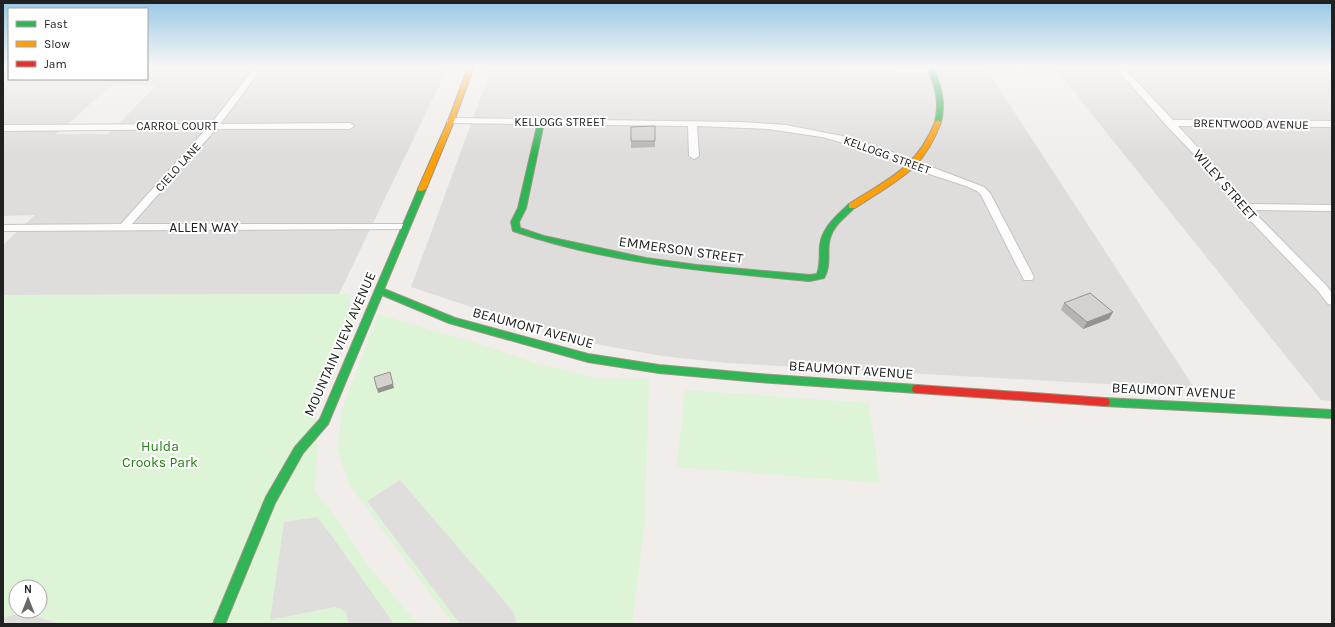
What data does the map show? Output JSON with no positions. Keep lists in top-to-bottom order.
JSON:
{
  "streets": {
    "street": [
      "KELLOGG STREET",
      "BRENTWOOD AVENUE",
      "CARROL COURT",
      "CIELO LANE",
      "WILEY STREET",
      "ALLEN WAY",
      "EMMERSON STREET",
      "BEAUMONT AVENUE",
      "MOUNTAIN VIEW AVENUE"
    ]
  },
  "crossings": [
    ["KELLOGG STREET", "EMMERSON STREET"],
    ["KELLOGG STREET", "MOUNTAIN VIEW AVENUE"],
    ["BRENTWOOD AVENUE", "WILEY STREET"],
    ["CARROL COURT", "CIELO LANE"],
    ["CIELO LANE", "ALLEN WAY"],
    ["ALLEN WAY", "MOUNTAIN VIEW AVENUE"],
    ["BEAUMONT AVENUE", "MOUNTAIN VIEW AVENUE"]
  ],
  "parks": ["Hulda Crooks Park"],
  "legend": ["Fast", "Slow", "Jam"],
  "north": "top"
}
